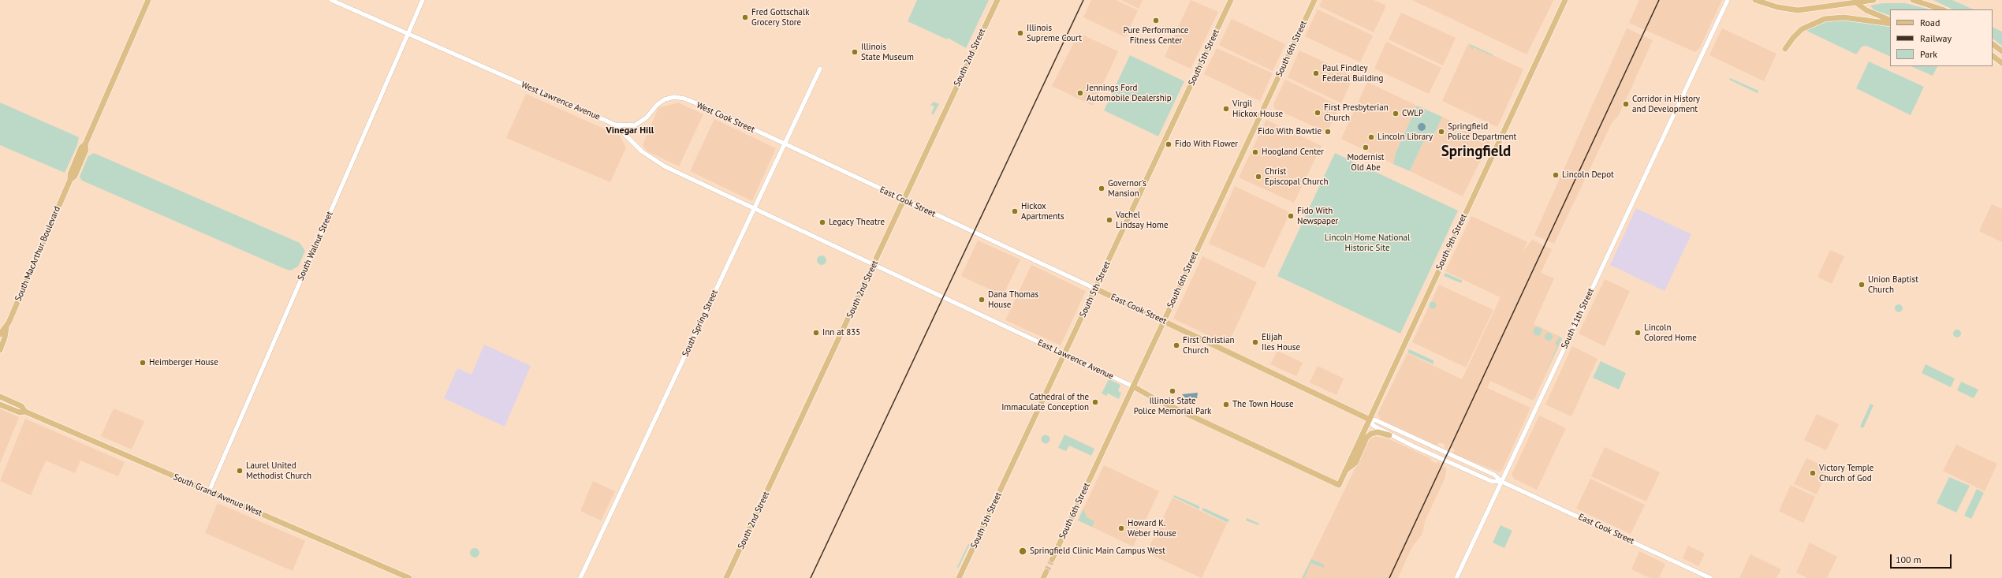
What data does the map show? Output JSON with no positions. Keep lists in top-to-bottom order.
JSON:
{
  "streets": {
    "main road": [
      "South 6th Street",
      "South 2nd Street",
      "South 5th Street",
      "East Cook Street",
      "South 9th Street",
      "South MacArthur Boulevard",
      "East Lawrence Avenue",
      "South Grand Avenue West"
    ],
    "street": [
      "West Lawrence Avenue",
      "West Cook Street",
      "South Walnut Street",
      "South 11th Street",
      "South Spring Street"
    ]
  },
  "crossings": [
    ["South 6th Street", "East Cook Street"],
    ["South 6th Street", "East Lawrence Avenue"],
    ["South 2nd Street", "East Cook Street"],
    ["South 2nd Street", "East Lawrence Avenue"],
    ["South 5th Street", "East Cook Street"],
    ["South 5th Street", "East Lawrence Avenue"],
    ["West Lawrence Avenue", "West Cook Street"],
    ["West Lawrence Avenue", "South Walnut Street"],
    ["West Lawrence Avenue", "South Spring Street"],
    ["West Lawrence Avenue", "East Lawrence Avenue"],
    ["West Cook Street", "East Cook Street"],
    ["West Cook Street", "South Spring Street"],
    ["East Cook Street", "South 9th Street"],
    ["East Cook Street", "South 11th Street"],
    ["South 9th Street", "East Lawrence Avenue"],
    ["South Walnut Street", "South Grand Avenue West"]
  ],
  "districts": ["Vinegar Hill", "Springfield"],
  "parks": ["Lincoln Home National Historic Site"],
  "places": [
    "Fred Gottschalk Grocery Store",
    "Pure Performance Fitness Center",
    "Illinois Supreme Court",
    "Illinois State Museum",
    "Paul Findley Federal Building",
    "Jennings Ford Automobile Dealership",
    "Corridor in History and Development",
    "Virgil Hickox House",
    "First Presbyterian Church",
    "CWLP",
    "Fido With Bowtie",
    "Springfield Police Department",
    "Lincoln Library",
    "Fido With Flower",
    "Modernist Old Abe",
    "Hoogland Center",
    "Lincoln Depot",
    "Christ Episcopal Church",
    "Governor's Mansion",
    "Hickox Apartments",
    "Fido With Newspaper",
    "Vachel Lindsay Home",
    "Legacy Theatre",
    "Union Baptist Church",
    "Dana Thomas House",
    "Inn at 835",
    "Lincoln Colored Home",
    "Elijah Iles House",
    "First Christian Church",
    "Heimberger House",
    "Illinois State Police Memorial Park",
    "Cathedral of the Immaculate Conception",
    "The Town House",
    "Laurel United Methodist Church",
    "Victory Temple Church of God",
    "Howard K. Weber House",
    "Springfield Clinic Main Campus West"
  ],
  "legend": ["Road", "Railway", "Park"],
  "scale_bar": "100 m"
}
